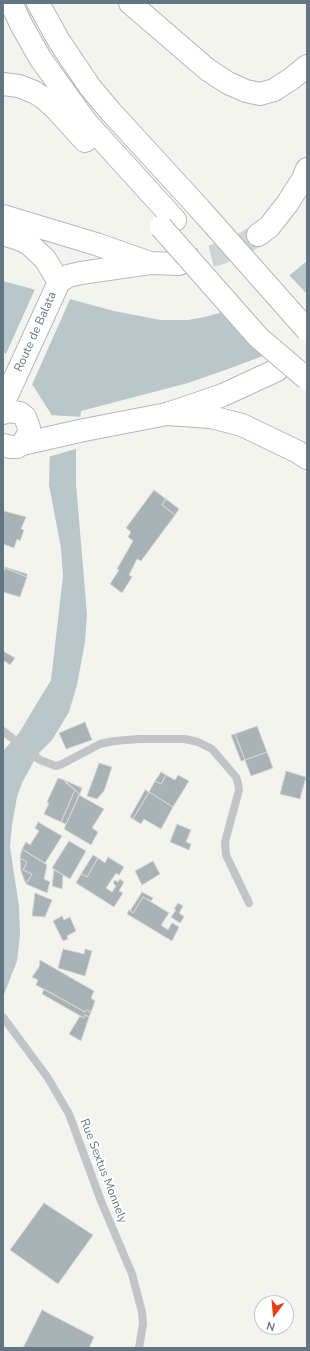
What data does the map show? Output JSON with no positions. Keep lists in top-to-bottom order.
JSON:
{
  "streets": {
    "main road": ["Route de Balata"],
    "lane": ["Rue Sextus Monnely"]
  },
  "north": "bottom"
}
